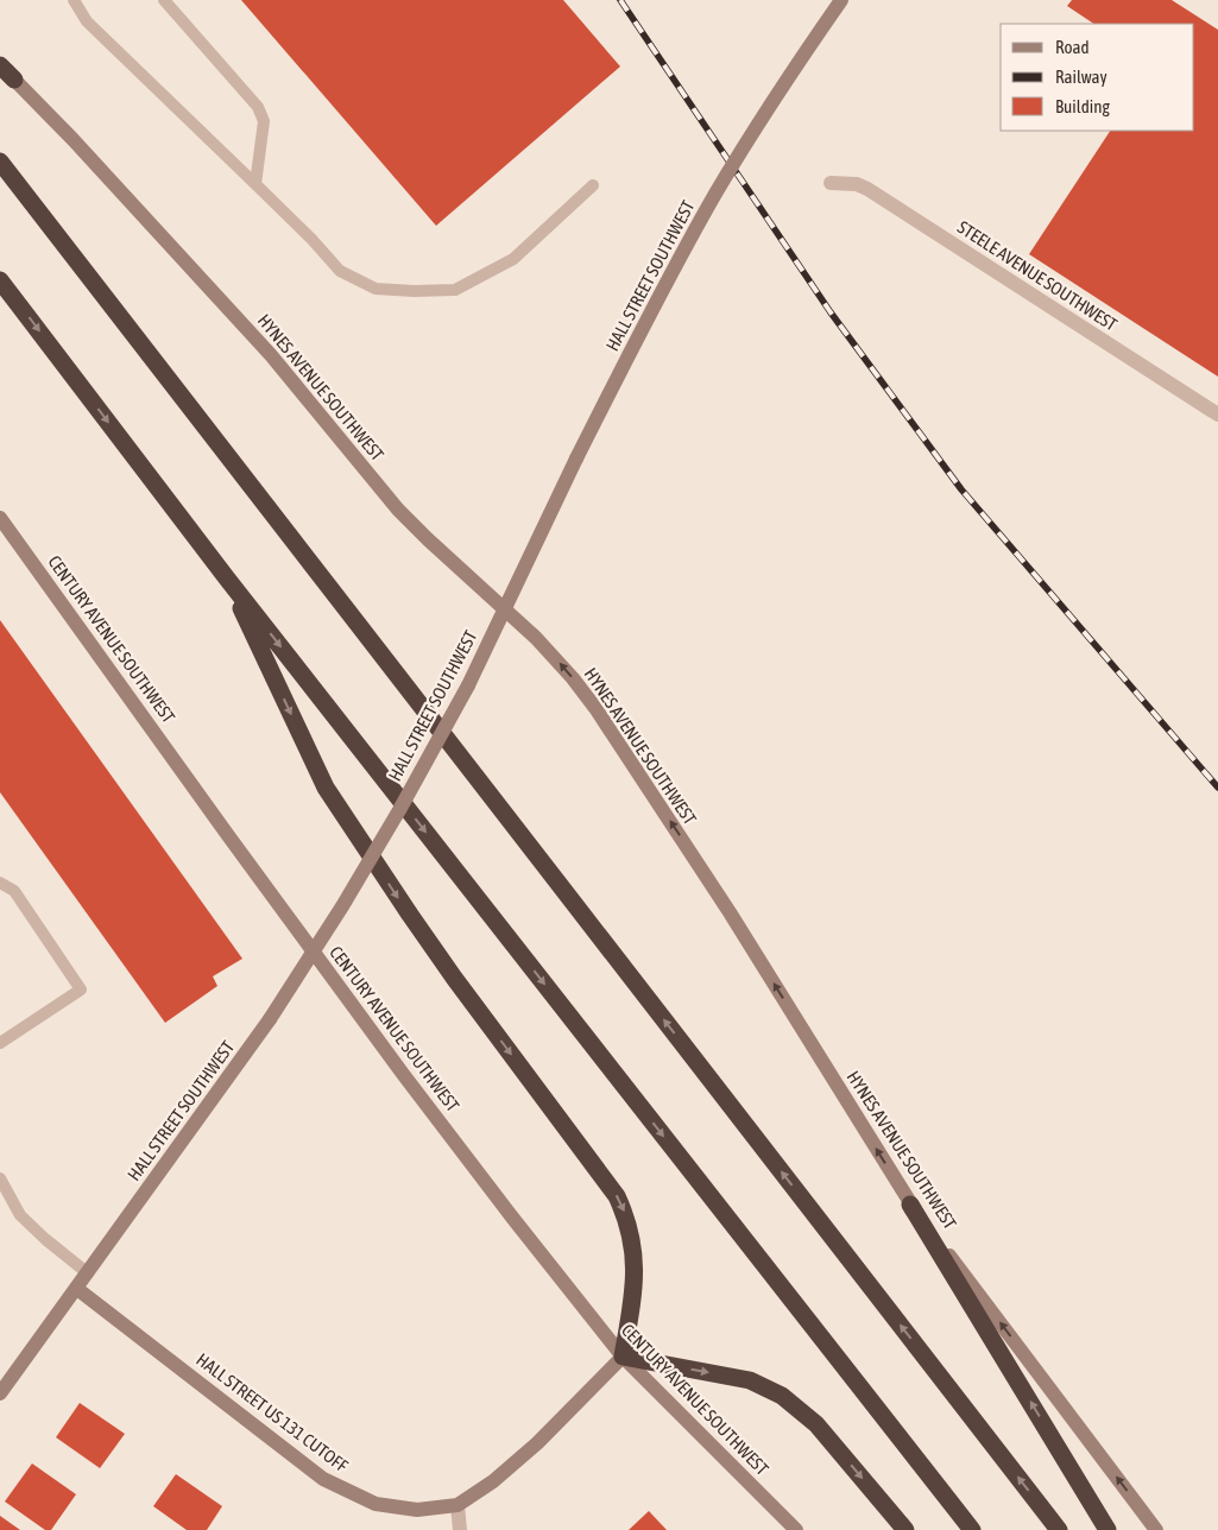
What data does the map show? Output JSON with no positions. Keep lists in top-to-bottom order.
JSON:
{
  "streets": {
    "main road": [
      "HALL STREET SOUTHWEST",
      "HYNES AVENUE SOUTHWEST",
      "CENTURY AVENUE SOUTHWEST",
      "HALL STREET US 131 CUTOFF"
    ],
    "street": ["STEELE AVENUE SOUTHWEST"]
  },
  "crossings": [
    ["HALL STREET SOUTHWEST", "HYNES AVENUE SOUTHWEST"],
    ["HALL STREET SOUTHWEST", "HALL STREET US 131 CUTOFF"],
    ["CENTURY AVENUE SOUTHWEST", "HALL STREET US 131 CUTOFF"]
  ],
  "one_way": ["HYNES AVENUE SOUTHWEST"],
  "legend": ["Road", "Railway", "Building"]
}
